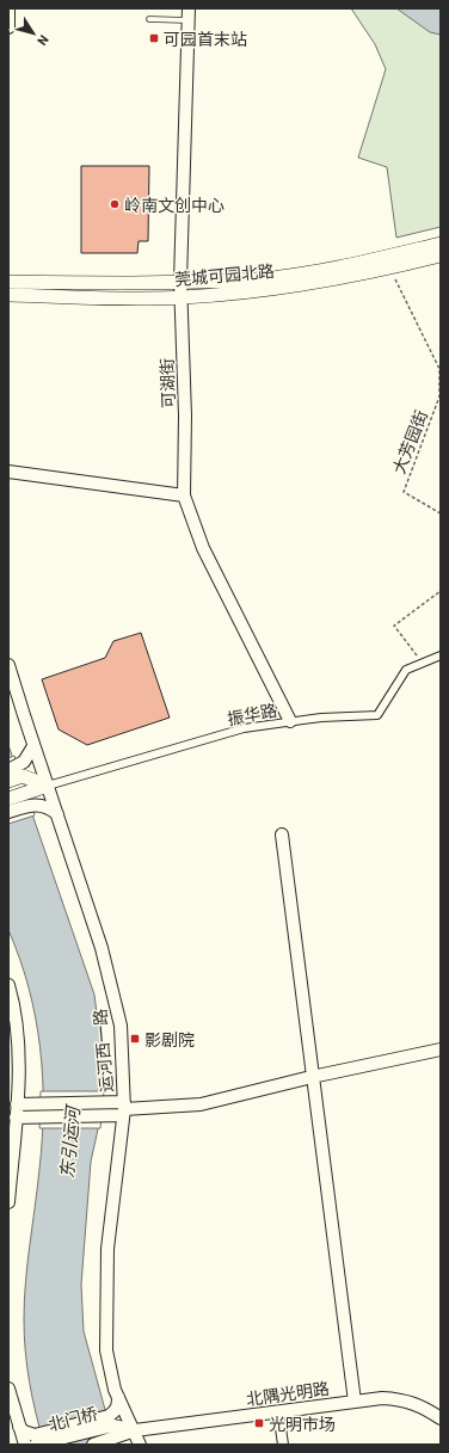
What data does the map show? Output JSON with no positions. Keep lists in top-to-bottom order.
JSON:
{
  "streets": {
    "main road": ["莞城可园北路"],
    "street": [
      "可湖街",
      "振华路",
      "运河西一路",
      "北隅光明路",
      "北门桥"
    ],
    "path": ["大芳园街"]
  },
  "crossings": [
    ["莞城可园北路", "可湖街"],
    ["莞城可园北路", "大芳园街"],
    ["可湖街", "振华路"],
    ["振华路", "运河西一路"],
    ["运河西一路", "北隅光明路"],
    ["运河西一路", "北门桥"],
    ["北隅光明路", "北门桥"]
  ],
  "water": ["东引运河"],
  "places": {
    "transit": ["可园首末站", "影剧院", "光明市场"],
    "other": ["岭南文创中心"]
  },
  "north": "bottom right"
}
